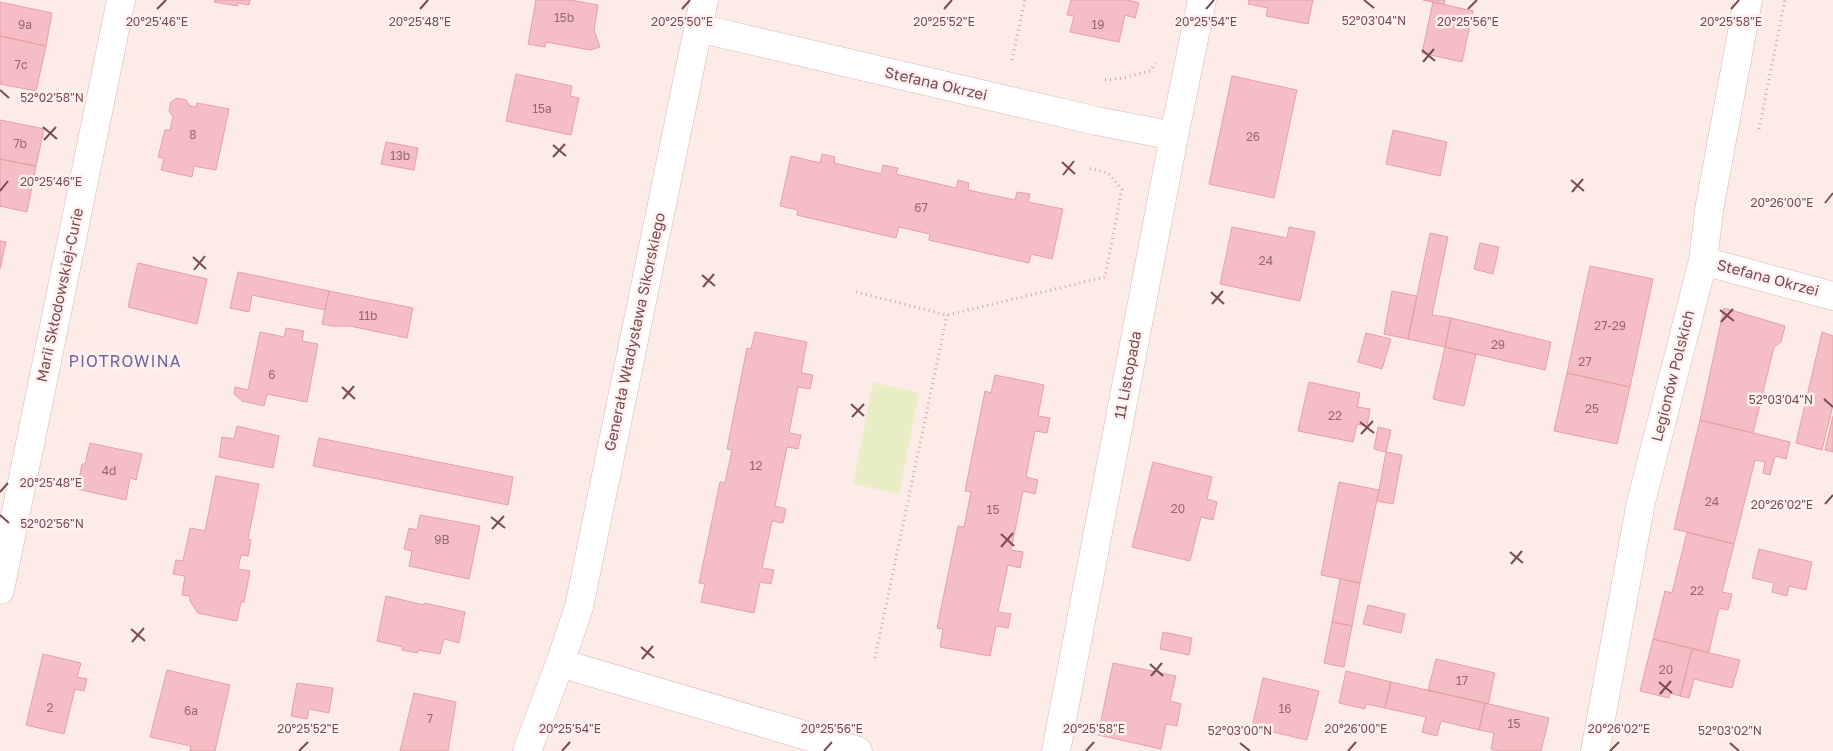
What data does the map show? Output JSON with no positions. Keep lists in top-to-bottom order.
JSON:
{
  "streets": {
    "street": [
      "Stefana Okrzei",
      "Marii Skłodowskiej-Curie",
      "Generała Władysława Sikorskiego",
      "11 Listopada",
      "Legionów Polskich"
    ]
  },
  "crossings": [
    ["Stefana Okrzei", "Generała Władysława Sikorskiego"],
    ["Stefana Okrzei", "11 Listopada"],
    ["Stefana Okrzei", "Legionów Polskich"]
  ],
  "districts": ["PIOTROWINA"],
  "house_numbers": [
    "15b",
    "9a",
    "19",
    "7c",
    "15a",
    "8",
    "26",
    "7b",
    "13b",
    "67",
    "24",
    "11b",
    "27-29",
    "29",
    "27",
    "6",
    "25",
    "22",
    "12",
    "4d",
    "24",
    "20",
    "15",
    "9B",
    "22",
    "20",
    "17",
    "2",
    "16",
    "6a",
    "7",
    "15"
  ],
  "coordinates": [
    "52°03'04\"N",
    "20°25'46\"E",
    "20°25'48\"E",
    "20°25'50\"E",
    "20°25'52\"E",
    "20°25'54\"E",
    "20°25'56\"E",
    "20°25'58\"E",
    "52°02'58\"N",
    "20°26'00\"E",
    "20°26'02\"E",
    "52°02'56\"N",
    "52°03'00\"N",
    "52°03'02\"N"
  ]
}
